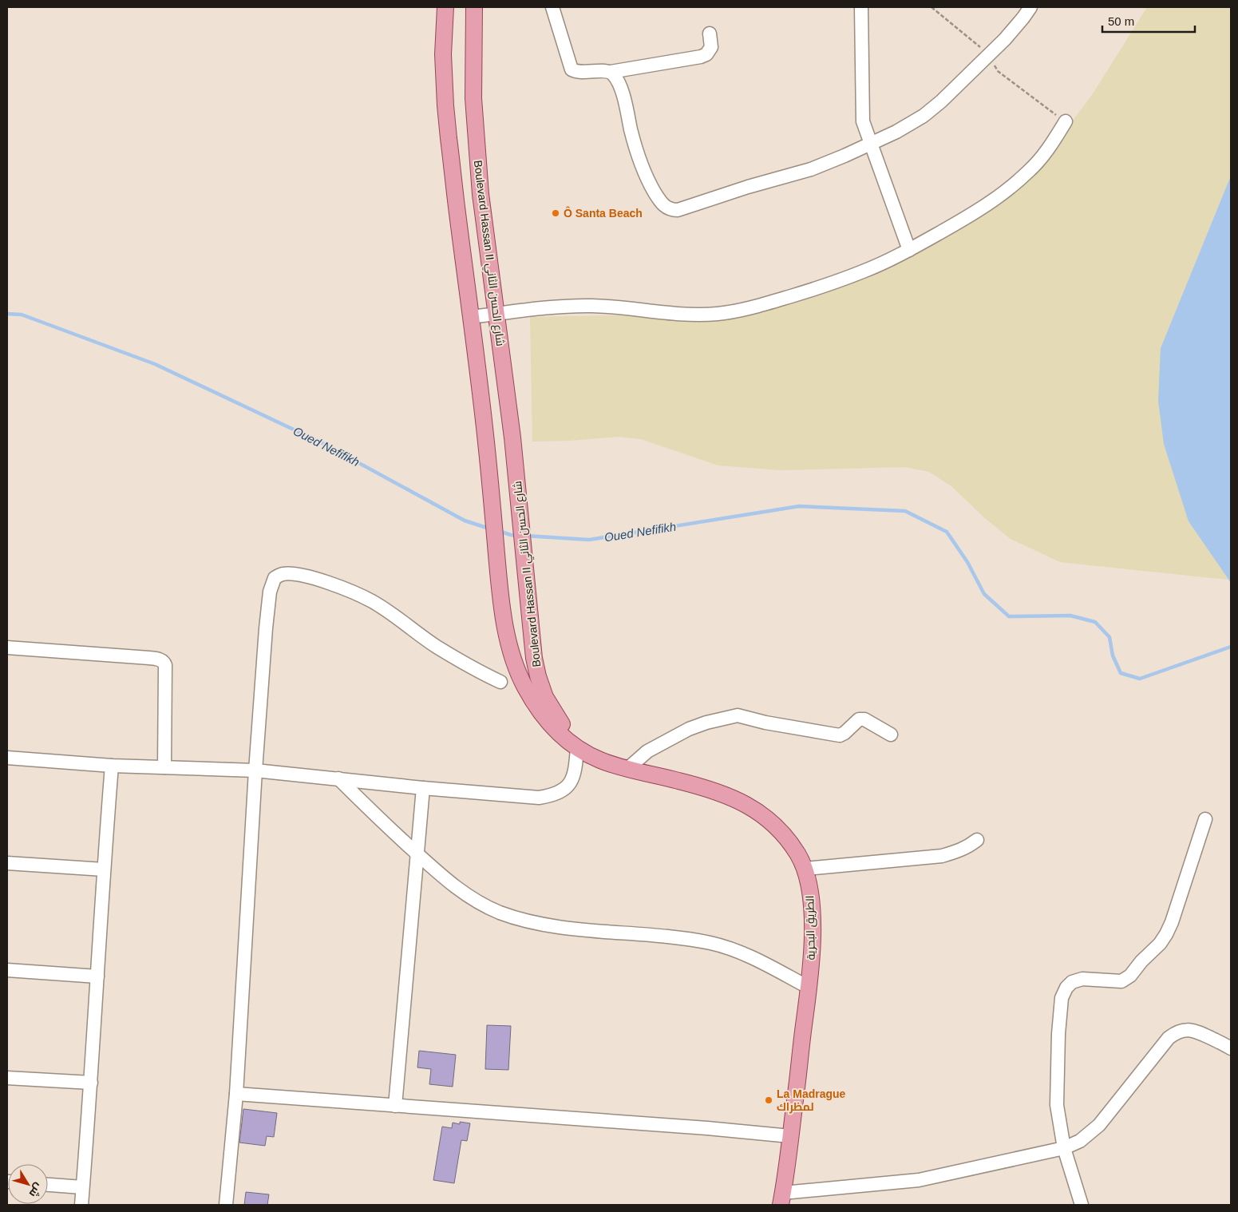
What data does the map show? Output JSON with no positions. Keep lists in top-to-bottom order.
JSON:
{
  "streets": {
    "main road": ["Boulevard Hassan II شارع الحسن الثاني", "الطريق البحرية"]
  },
  "crossings": [
    ["Boulevard Hassan II شارع الحسن الثاني", "الطريق البحرية"]
  ],
  "water": ["Oued Nefifikh"],
  "places": ["Ô Santa Beach", "La Madrague لمظراك"],
  "scale_bar": "50 m",
  "north": "bottom right"
}
